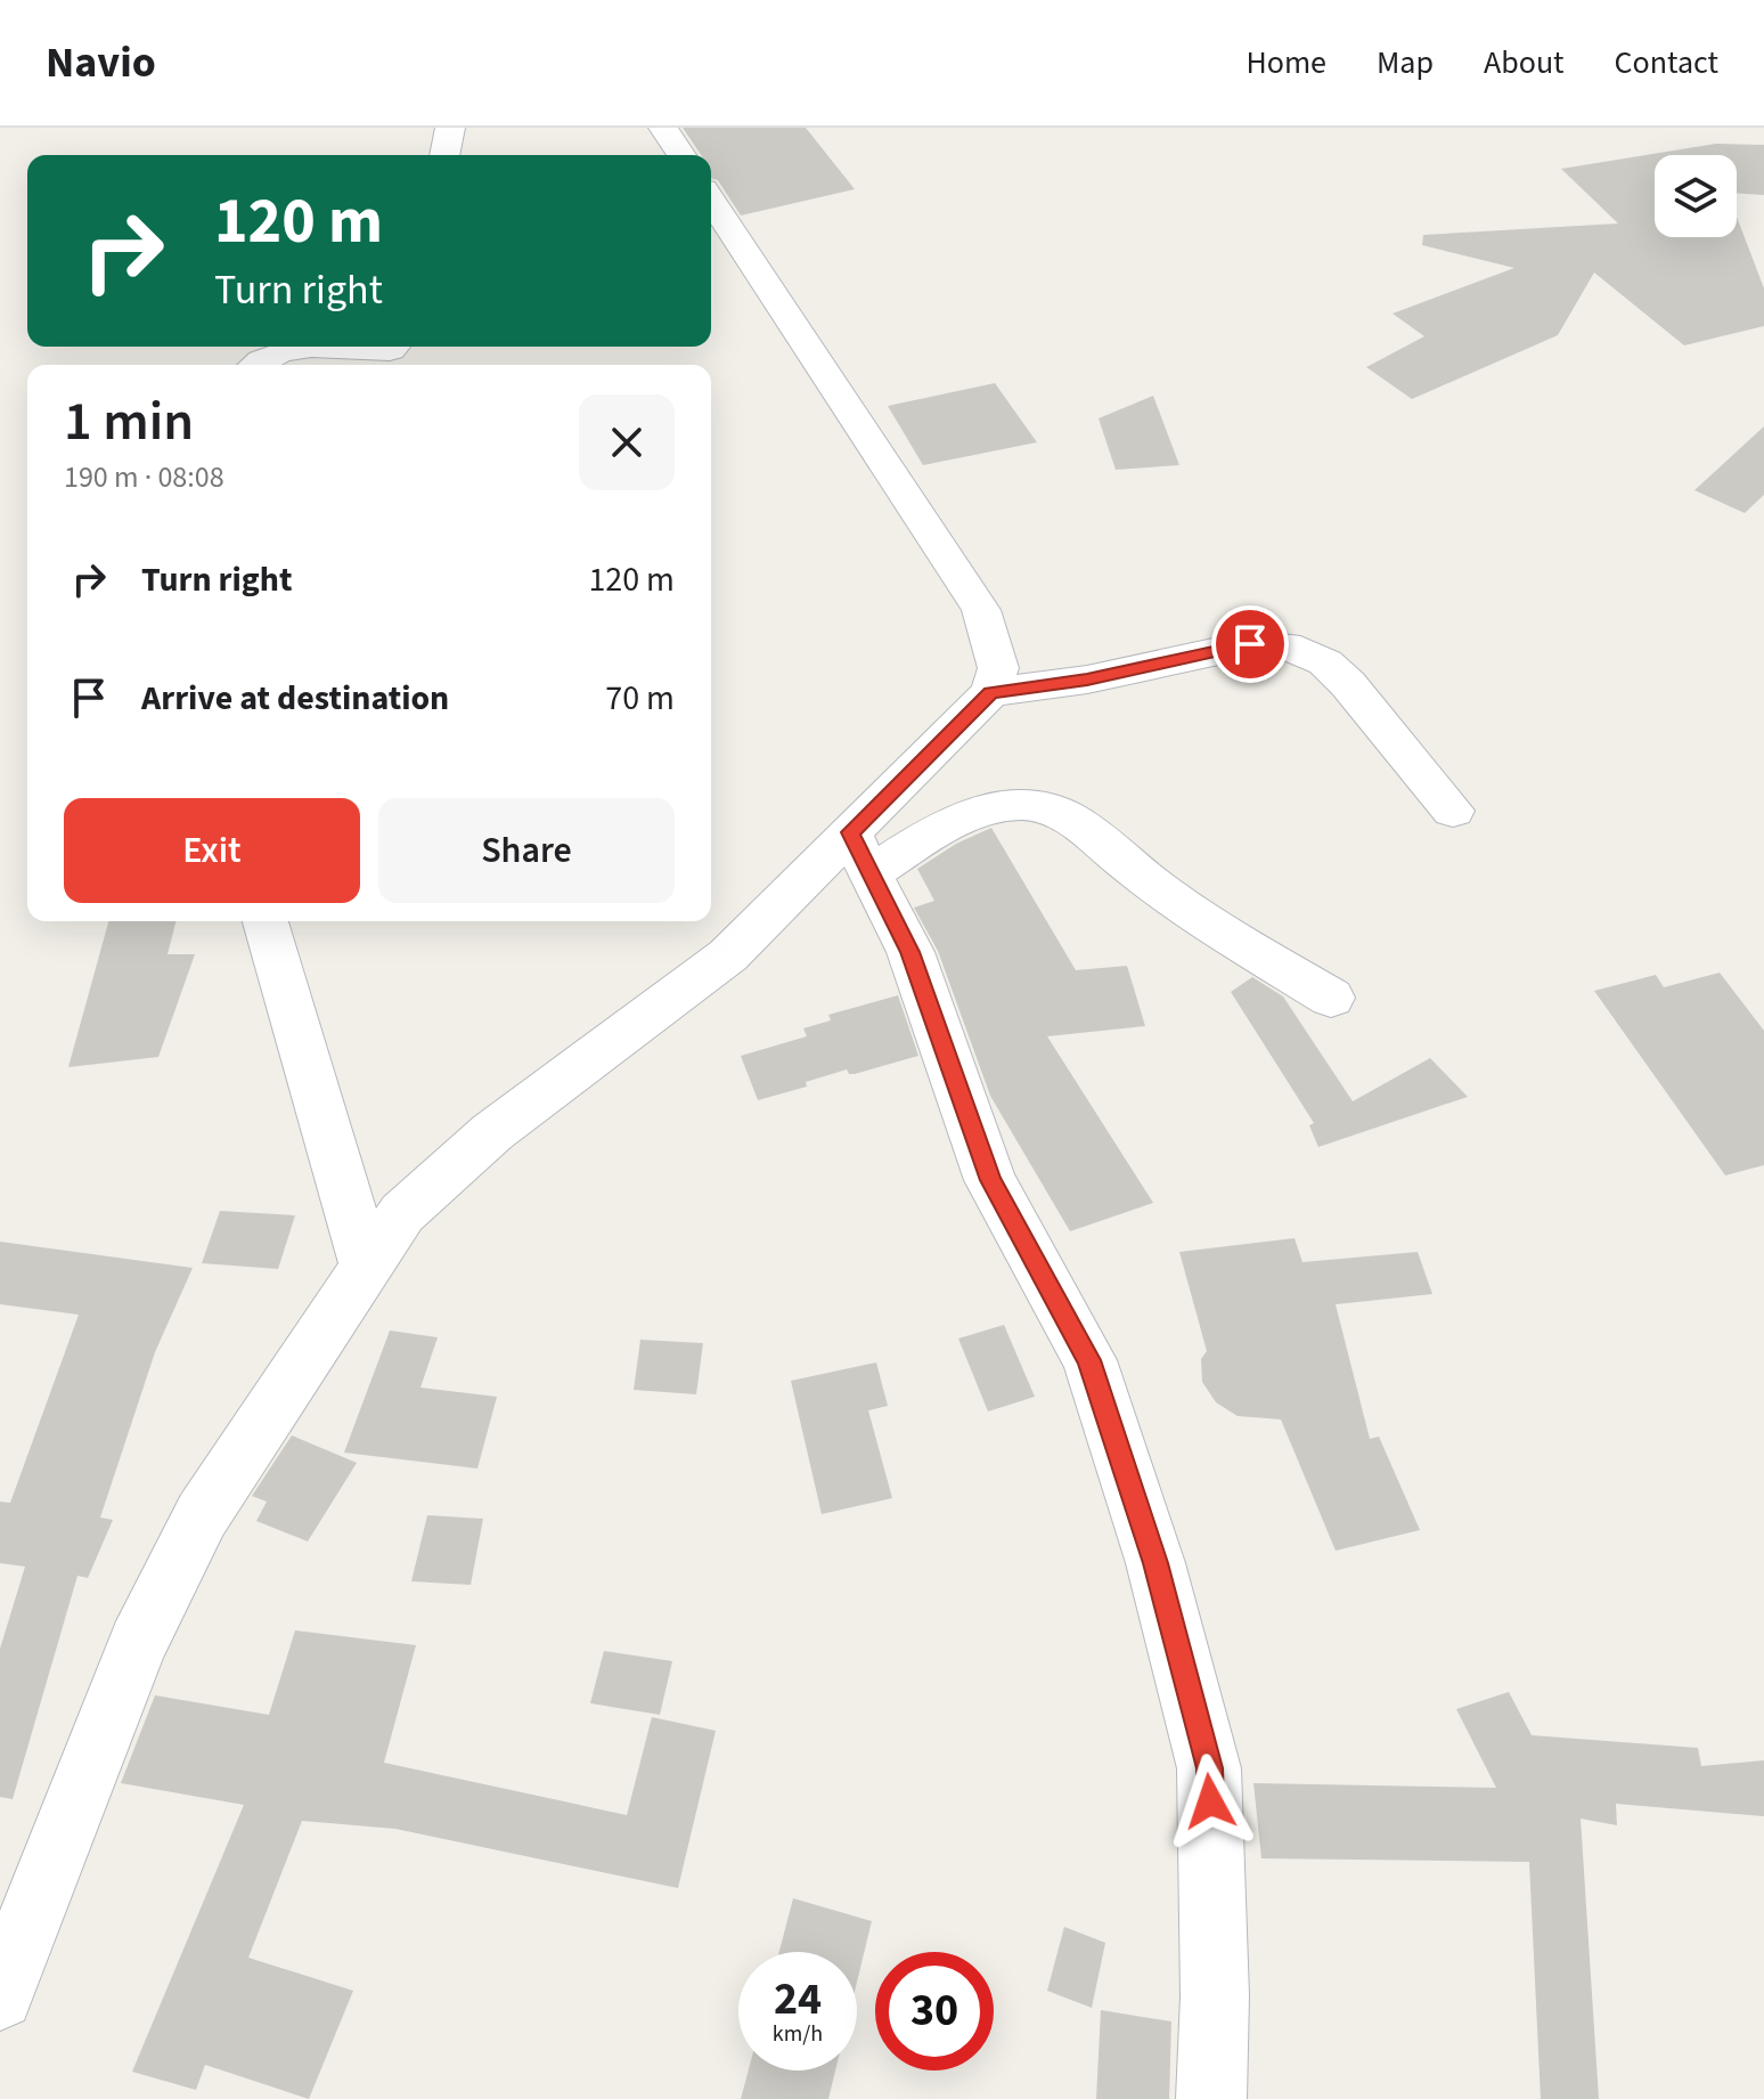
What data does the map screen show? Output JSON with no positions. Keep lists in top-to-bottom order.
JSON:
{
  "page": {
    "header": "Navio",
    "nav": [
      "Home",
      "Map",
      "About",
      "Contact"
    ],
    "turn": ["120 m", "Turn right"],
    "heading": ["1 min", "190 m · 08:08"],
    "list": [
      {
        "name": "Turn right",
        "value": "120 m"
      },
      {
        "name": "Arrive at destination",
        "value": "70 m"
      }
    ],
    "buttons": ["Exit", "Share"],
    "speed": "24 km/h",
    "limit": "30"
  }
}
